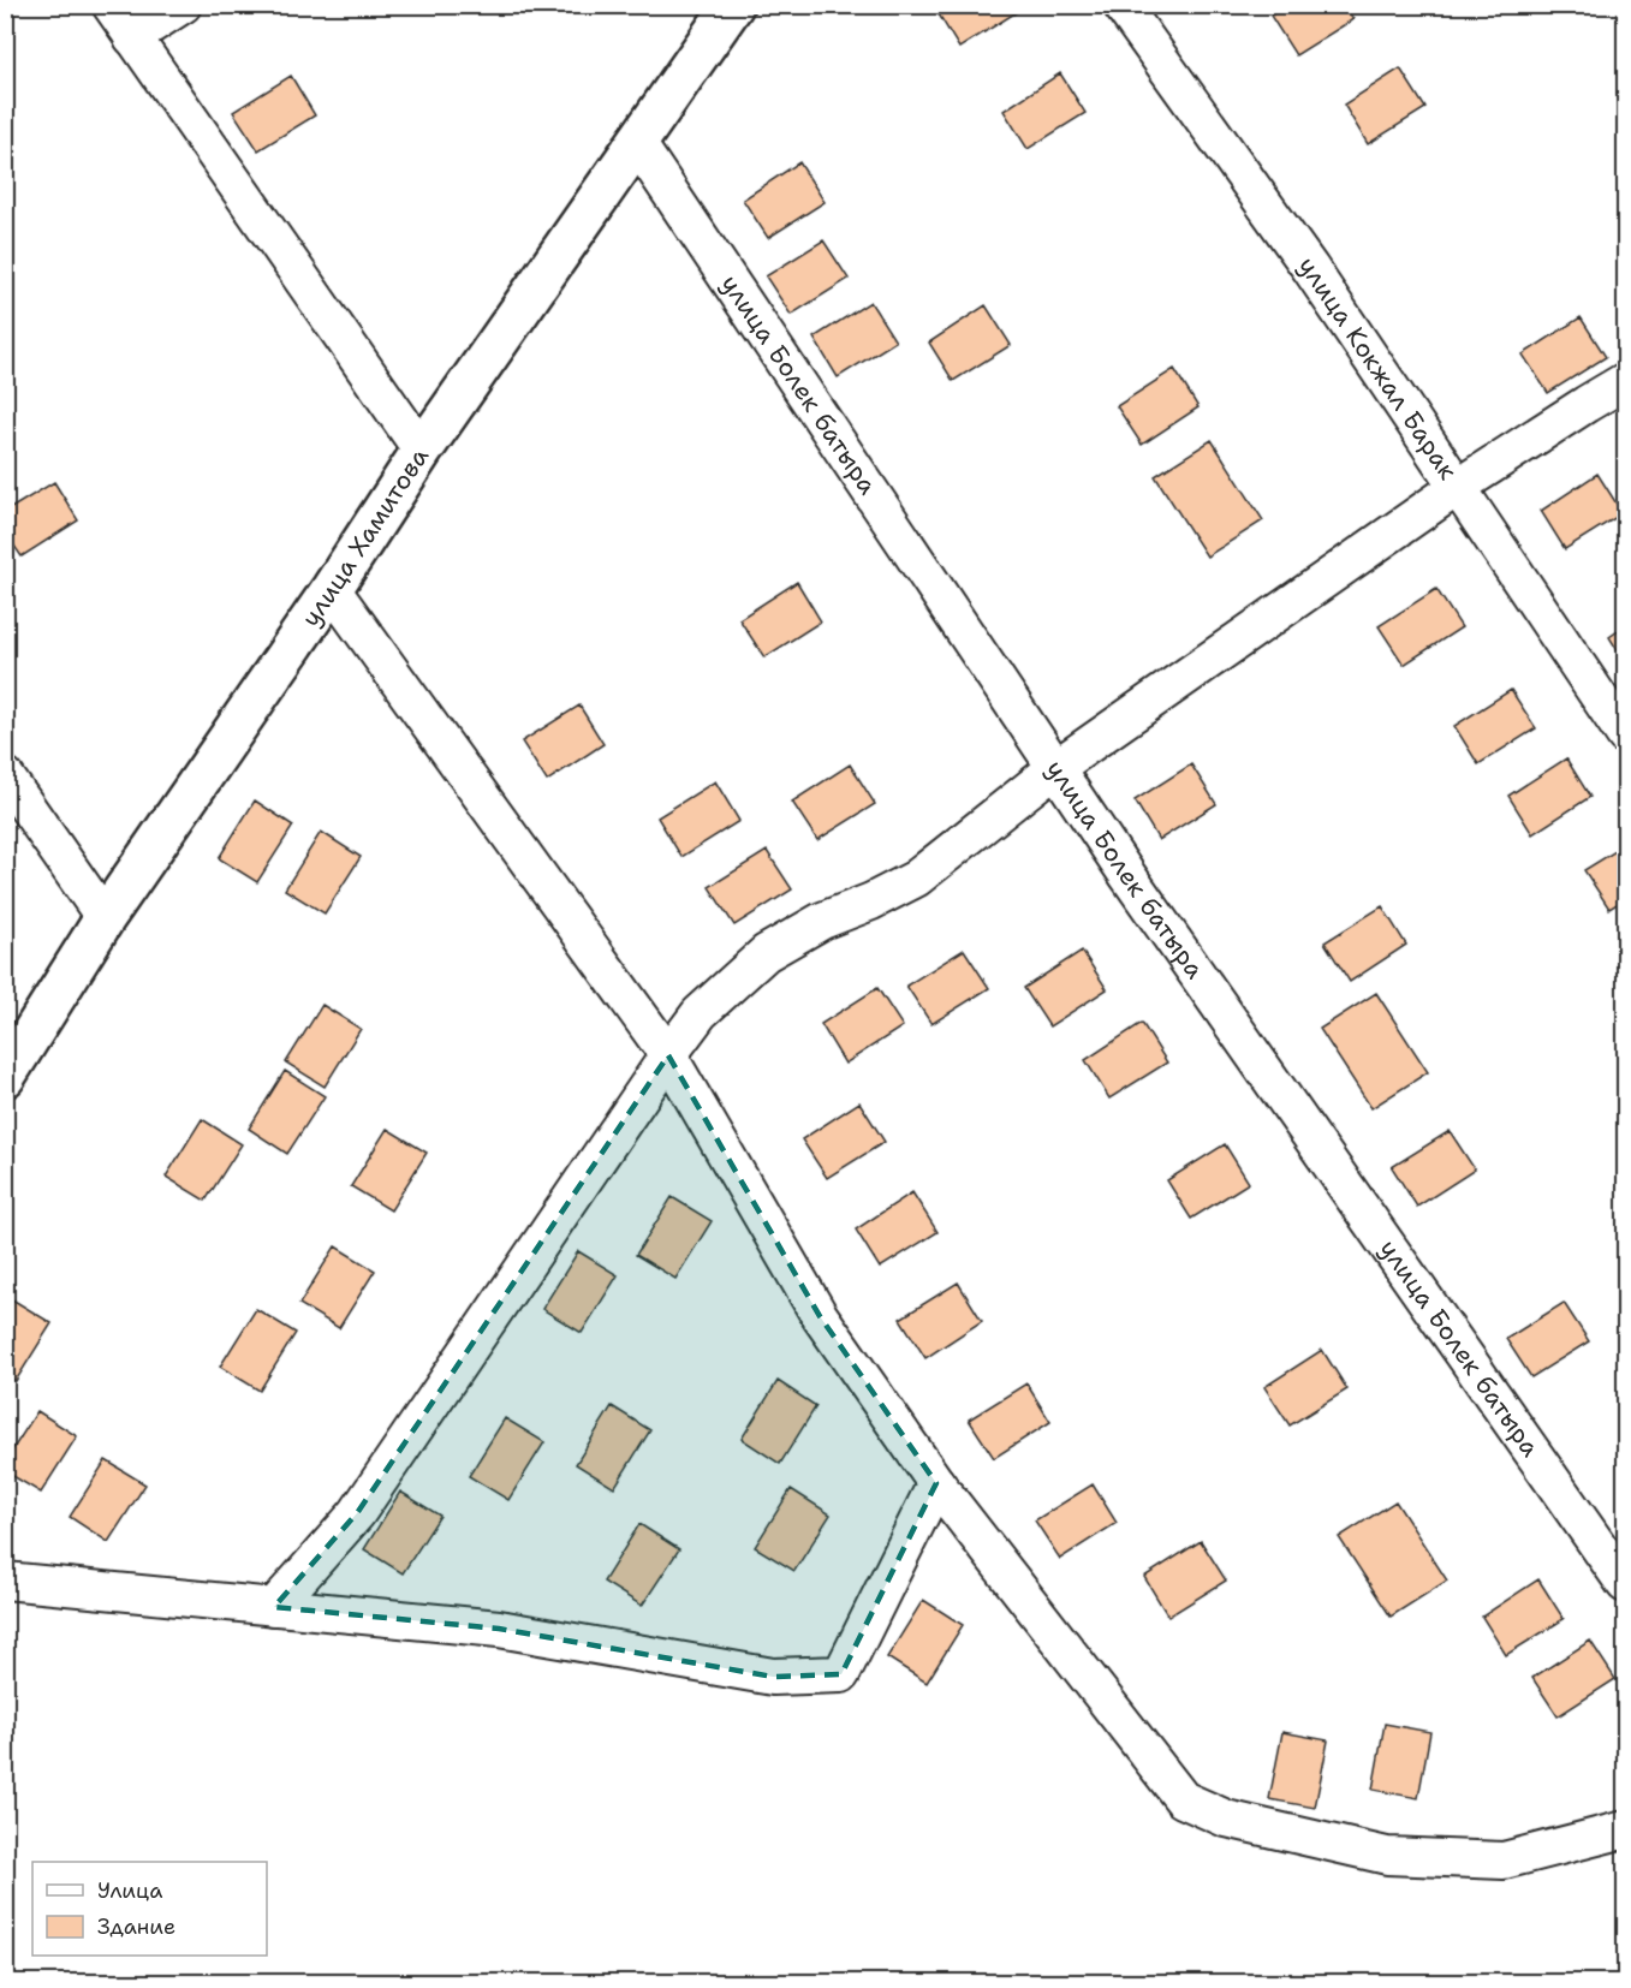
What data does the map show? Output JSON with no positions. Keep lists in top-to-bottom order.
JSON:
{
  "streets": {
    "street": ["улица Кокжал Барак", "улица Болек батыра", "улица Хамитова"]
  },
  "crossings": [
    ["улица Болек батыра", "улица Хамитова"]
  ],
  "legend": ["Улица", "Здание"]
}
